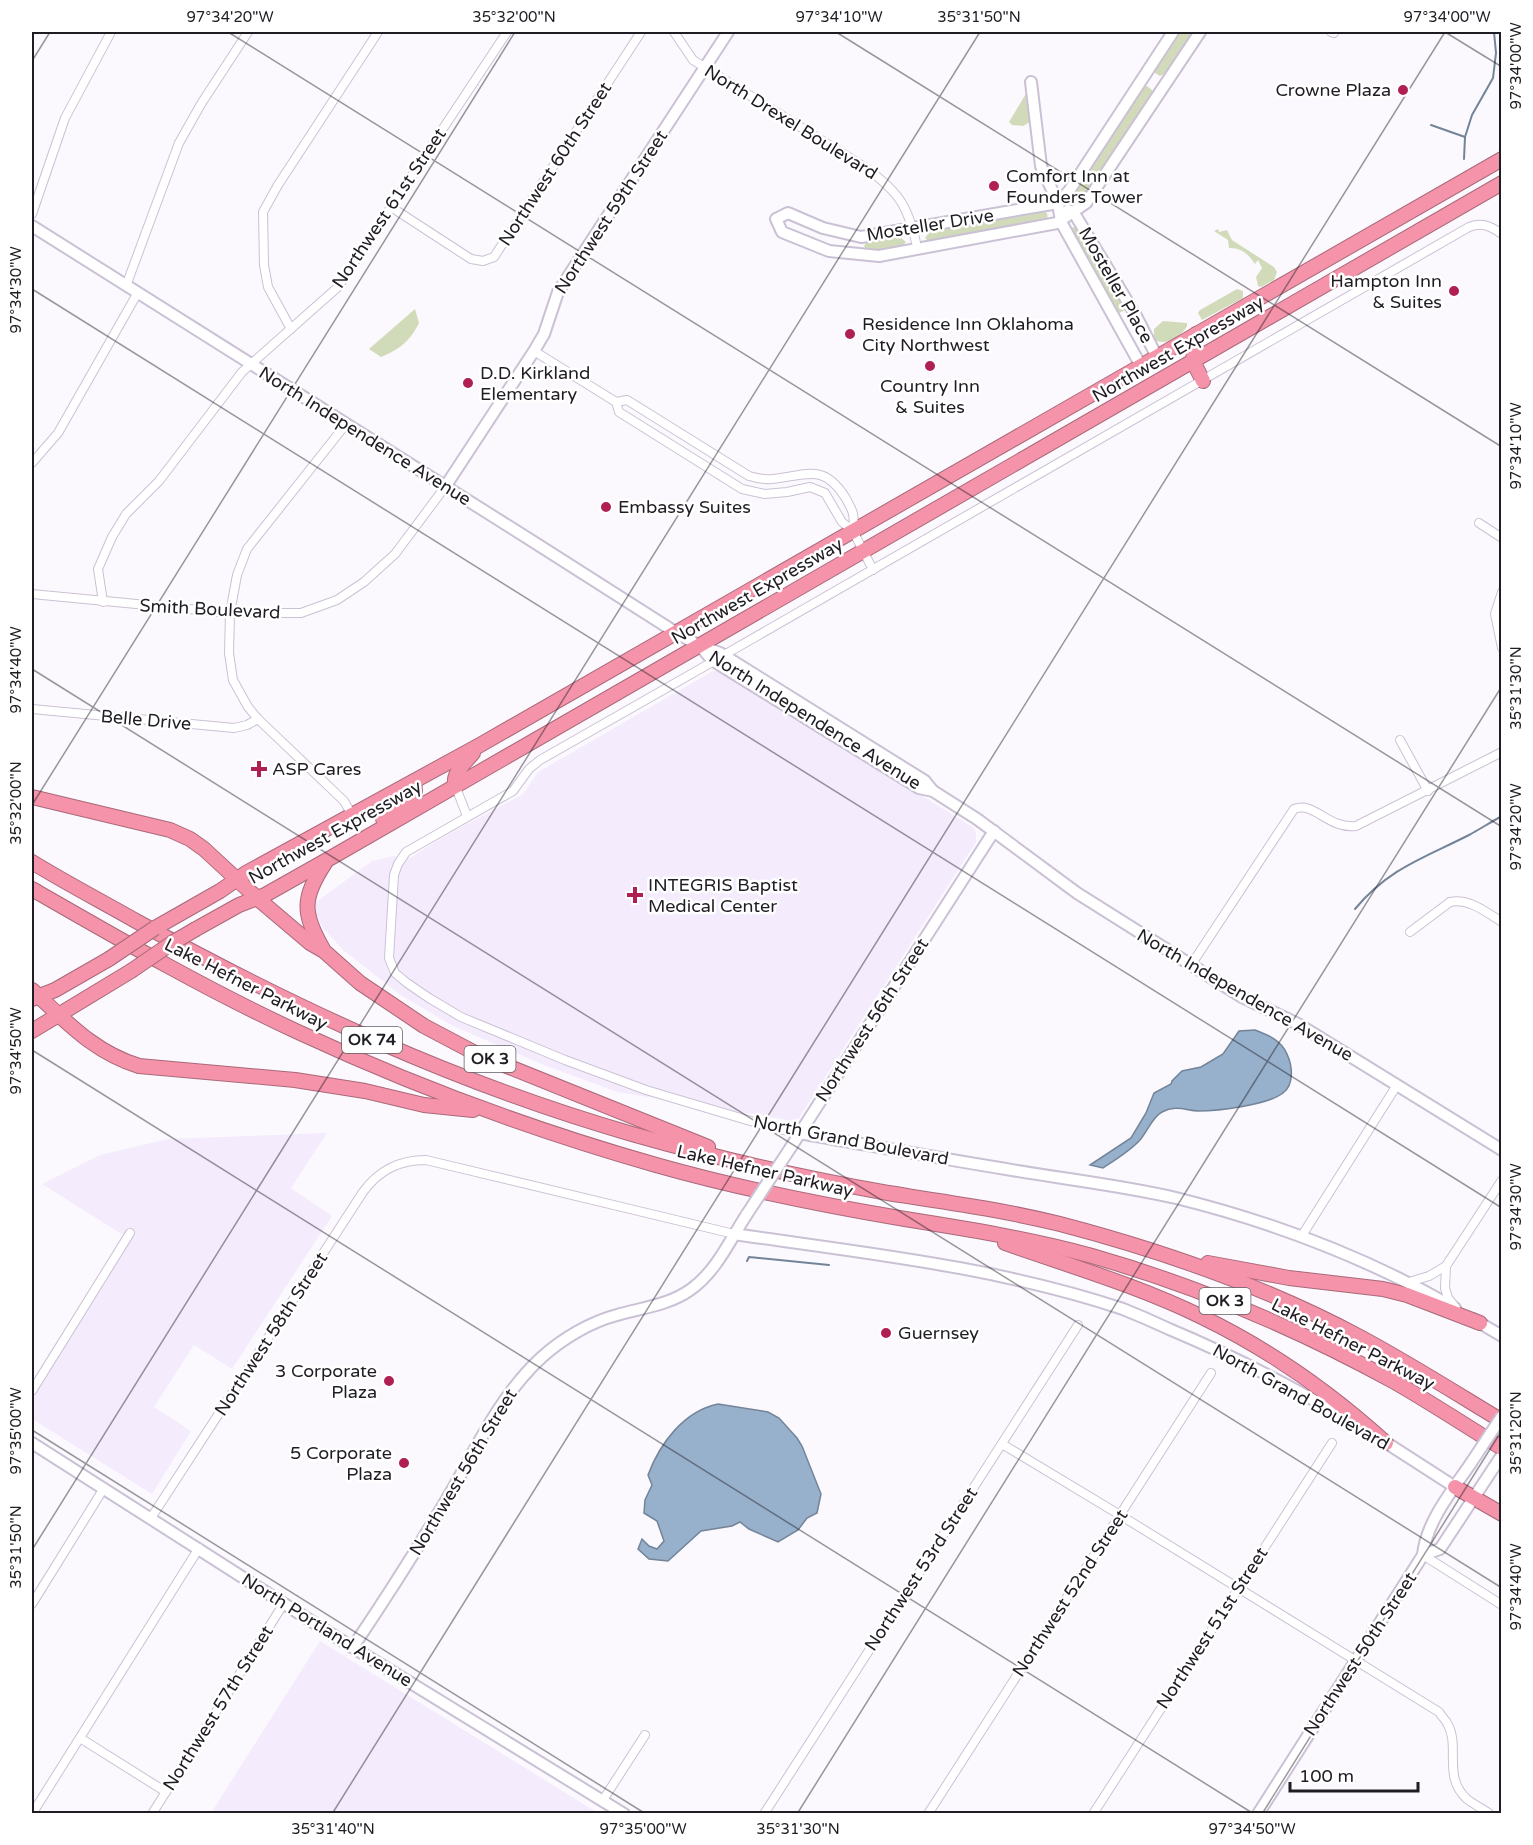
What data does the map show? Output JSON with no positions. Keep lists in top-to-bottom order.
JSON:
{
  "streets": {
    "highway": [
      "Northwest Expressway",
      "Lake Hefner Parkway",
      "OK 74",
      "OK 3"
    ],
    "street": [
      "North Drexel Boulevard",
      "Northwest 60th Street",
      "Northwest 61st Street",
      "Northwest 59th Street",
      "Mosteller Drive",
      "Mosteller Place",
      "North Independence Avenue",
      "Smith Boulevard",
      "Belle Drive",
      "Northwest 56th Street",
      "North Grand Boulevard",
      "Northwest 58th Street",
      "Northwest 53rd Street",
      "Northwest 52nd Street",
      "Northwest 51st Street",
      "North Portland Avenue",
      "Northwest 50th Street",
      "Northwest 57th Street"
    ]
  },
  "crossings": [
    ["North Drexel Boulevard", "Northwest 59th Street"],
    ["North Drexel Boulevard", "Mosteller Drive"],
    ["Northwest 60th Street", "Northwest 61st Street"],
    ["Northwest 61st Street", "North Independence Avenue"],
    ["Northwest 61st Street", "Smith Boulevard"],
    ["Northwest 59th Street", "North Independence Avenue"],
    ["Northwest 59th Street", "Smith Boulevard"],
    ["Mosteller Drive", "Mosteller Place"],
    ["Mosteller Place", "Northwest Expressway"],
    ["Northwest Expressway", "North Independence Avenue"],
    ["Northwest Expressway", "OK 3"],
    ["North Independence Avenue", "Smith Boulevard"],
    ["North Independence Avenue", "Northwest 56th Street"],
    ["Lake Hefner Parkway", "OK 3"],
    ["Northwest 56th Street", "North Grand Boulevard"],
    ["Northwest 56th Street", "North Portland Avenue"],
    ["North Grand Boulevard", "Northwest 58th Street"],
    ["North Grand Boulevard", "Northwest 50th Street"],
    ["Northwest 58th Street", "North Portland Avenue"],
    ["North Portland Avenue", "Northwest 57th Street"]
  ],
  "places": {
    "other": [
      "Crowne Plaza",
      "Comfort Inn at Founders Tower",
      "Hampton Inn & Suites",
      "Residence Inn Oklahoma City Northwest",
      "Country Inn & Suites",
      "D.D. Kirkland Elementary",
      "Embassy Suites",
      "Guernsey",
      "3 Corporate Plaza",
      "5 Corporate Plaza"
    ],
    "health": ["ASP Cares", "INTEGRIS Baptist Medical Center"]
  },
  "scale_bar": "100 m",
  "coordinates": [
    "97°34'20\"W",
    "35°32'00\"N",
    "97°34'10\"W",
    "35°31'50\"N",
    "97°34'00\"W",
    "97°34'30\"W",
    "97°34'40\"W",
    "35°31'30\"N",
    "97°34'50\"W",
    "97°35'00\"W",
    "35°31'20\"N",
    "35°31'40\"N"
  ]
}
